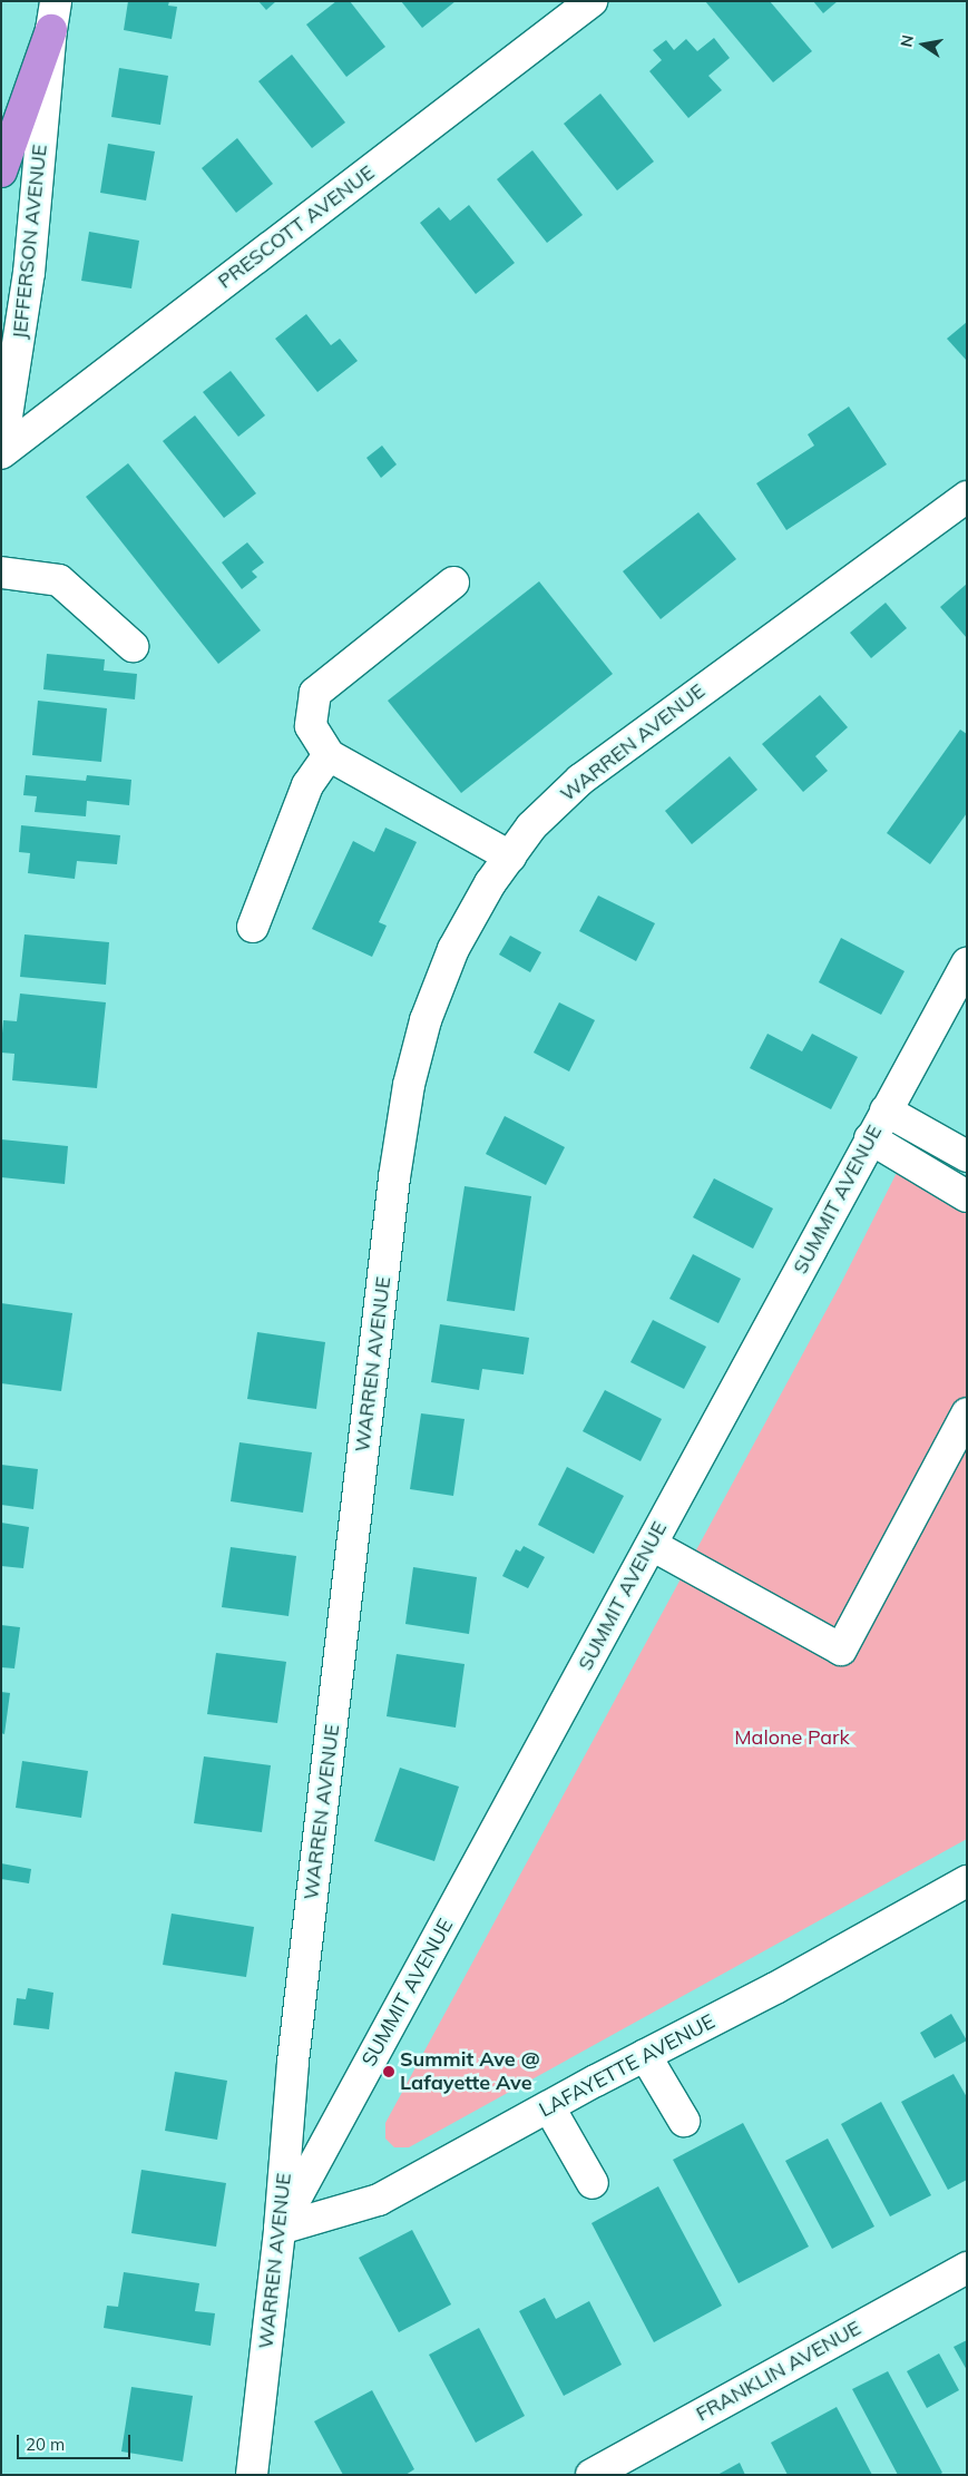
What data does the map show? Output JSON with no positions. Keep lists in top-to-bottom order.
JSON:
{
  "streets": {
    "street": [
      "PRESCOTT AVENUE",
      "JEFFERSON AVENUE",
      "WARREN AVENUE",
      "SUMMIT AVENUE",
      "LAFAYETTE AVENUE",
      "FRANKLIN AVENUE"
    ]
  },
  "crossings": [
    ["PRESCOTT AVENUE", "JEFFERSON AVENUE"],
    ["WARREN AVENUE", "SUMMIT AVENUE"],
    ["WARREN AVENUE", "LAFAYETTE AVENUE"],
    ["SUMMIT AVENUE", "LAFAYETTE AVENUE"]
  ],
  "parks": ["Malone Park"],
  "places": ["Summit Ave @ Lafayette Ave"],
  "scale_bar": "20 m",
  "north": "left"
}
